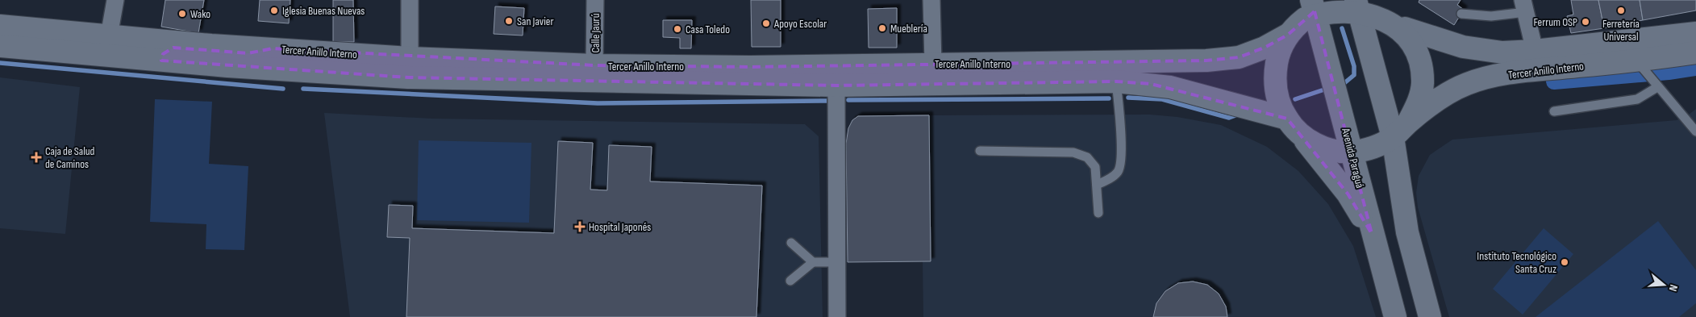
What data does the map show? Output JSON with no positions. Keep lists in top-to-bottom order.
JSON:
{
  "streets": {
    "main road": ["Tercer Anillo Interno", "Avenida Paraguá"],
    "street": ["Calle Jaurú"]
  },
  "crossings": [
    ["Calle Jaurú", "Tercer Anillo Interno"],
    ["Tercer Anillo Interno", "Avenida Paraguá"]
  ],
  "places": {
    "other": [
      "Iglesia Buenas Nuevas",
      "Ferretería Universal",
      "Wako",
      "San Javier",
      "Ferrum OSP",
      "Apoyo Escolar",
      "Mueblería",
      "Casa Toledo",
      "Instituto Tecnológico Santa Cruz"
    ],
    "health": ["Caja de Salud de Caminos", "Hospital Japonés"]
  },
  "north": "right"
}
